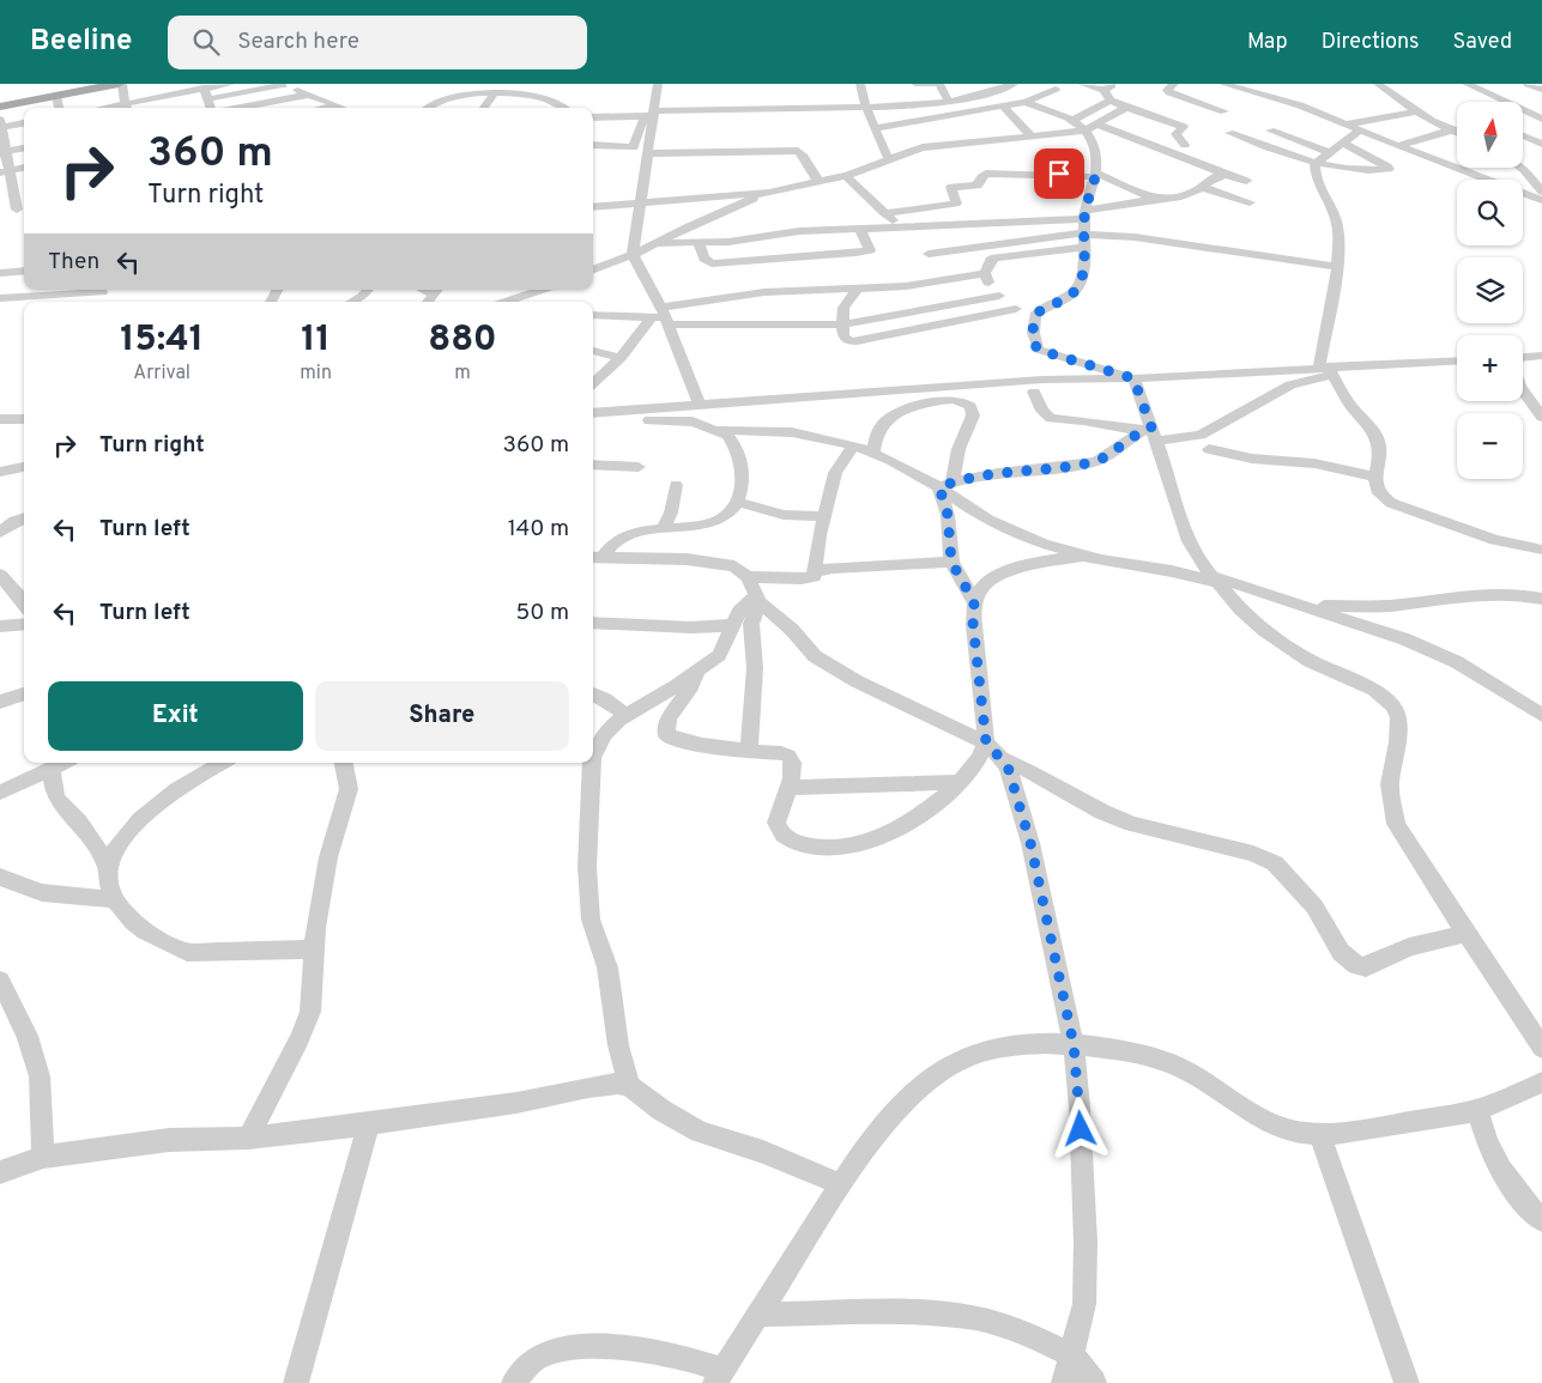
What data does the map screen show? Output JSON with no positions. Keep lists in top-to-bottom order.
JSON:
{
  "north": "top",
  "page": {
    "header": "Beeline",
    "search": "Search here",
    "nav": ["Map", "Directions", "Saved"],
    "map_buttons": ["+", "−"],
    "turn": ["360 m", "Turn right"],
    "then": "Then",
    "eta": [
      "15:41",
      "Arrival",
      "11",
      "min",
      "880",
      "m"
    ],
    "list": [
      {
        "name": "Turn right",
        "value": "360 m"
      },
      {
        "name": "Turn left",
        "value": "140 m"
      },
      {
        "name": "Turn left",
        "value": "50 m"
      }
    ],
    "buttons": ["Exit", "Share"]
  }
}
